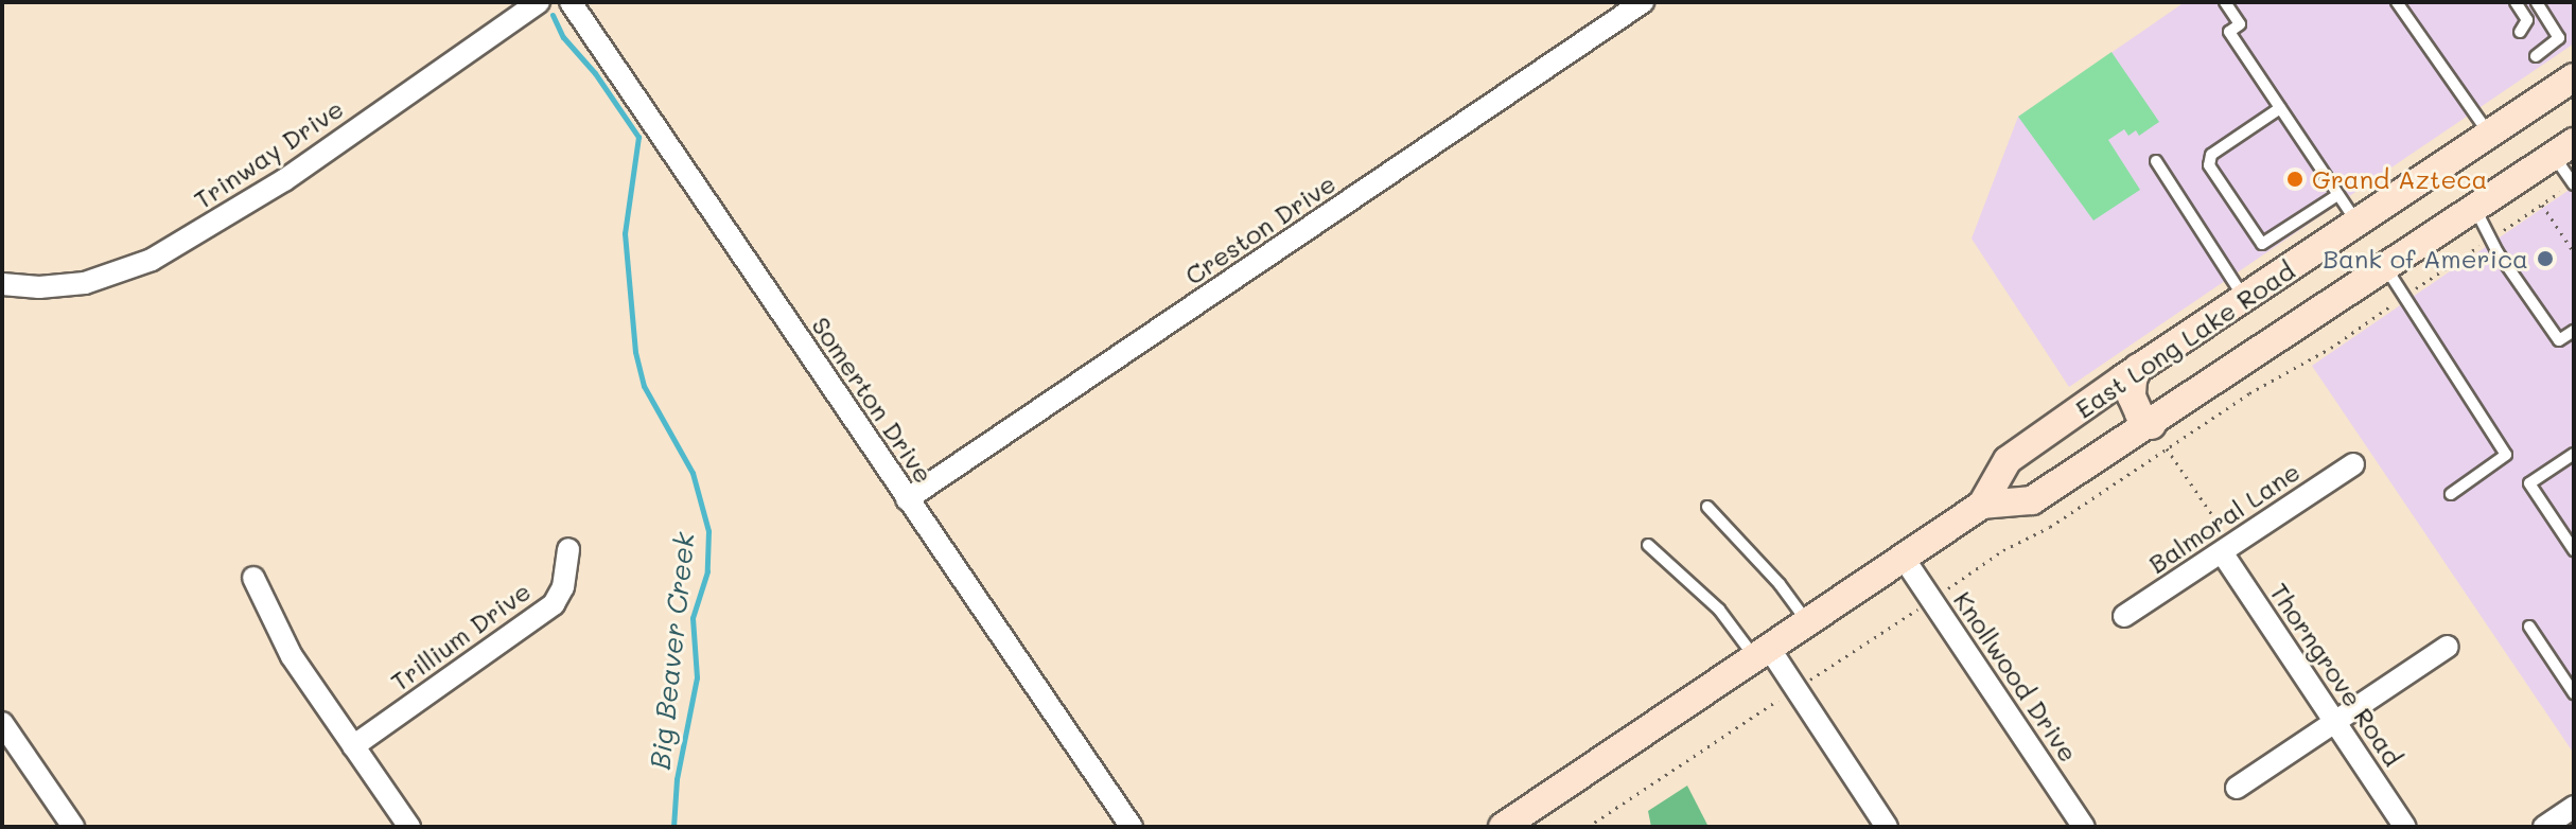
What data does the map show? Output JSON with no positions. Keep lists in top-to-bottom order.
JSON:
{
  "streets": {
    "main road": ["East Long Lake Road"],
    "street": [
      "Trinway Drive",
      "Creston Drive",
      "Somerton Drive",
      "Balmoral Lane",
      "Trillium Drive",
      "Thorngrove Road",
      "Knollwood Drive"
    ]
  },
  "crossings": [
    ["Creston Drive", "Somerton Drive"],
    ["East Long Lake Road", "Knollwood Drive"],
    ["Balmoral Lane", "Thorngrove Road"]
  ],
  "water": ["Big Beaver Creek"],
  "places": ["Grand Azteca", "Bank of America"]
}
